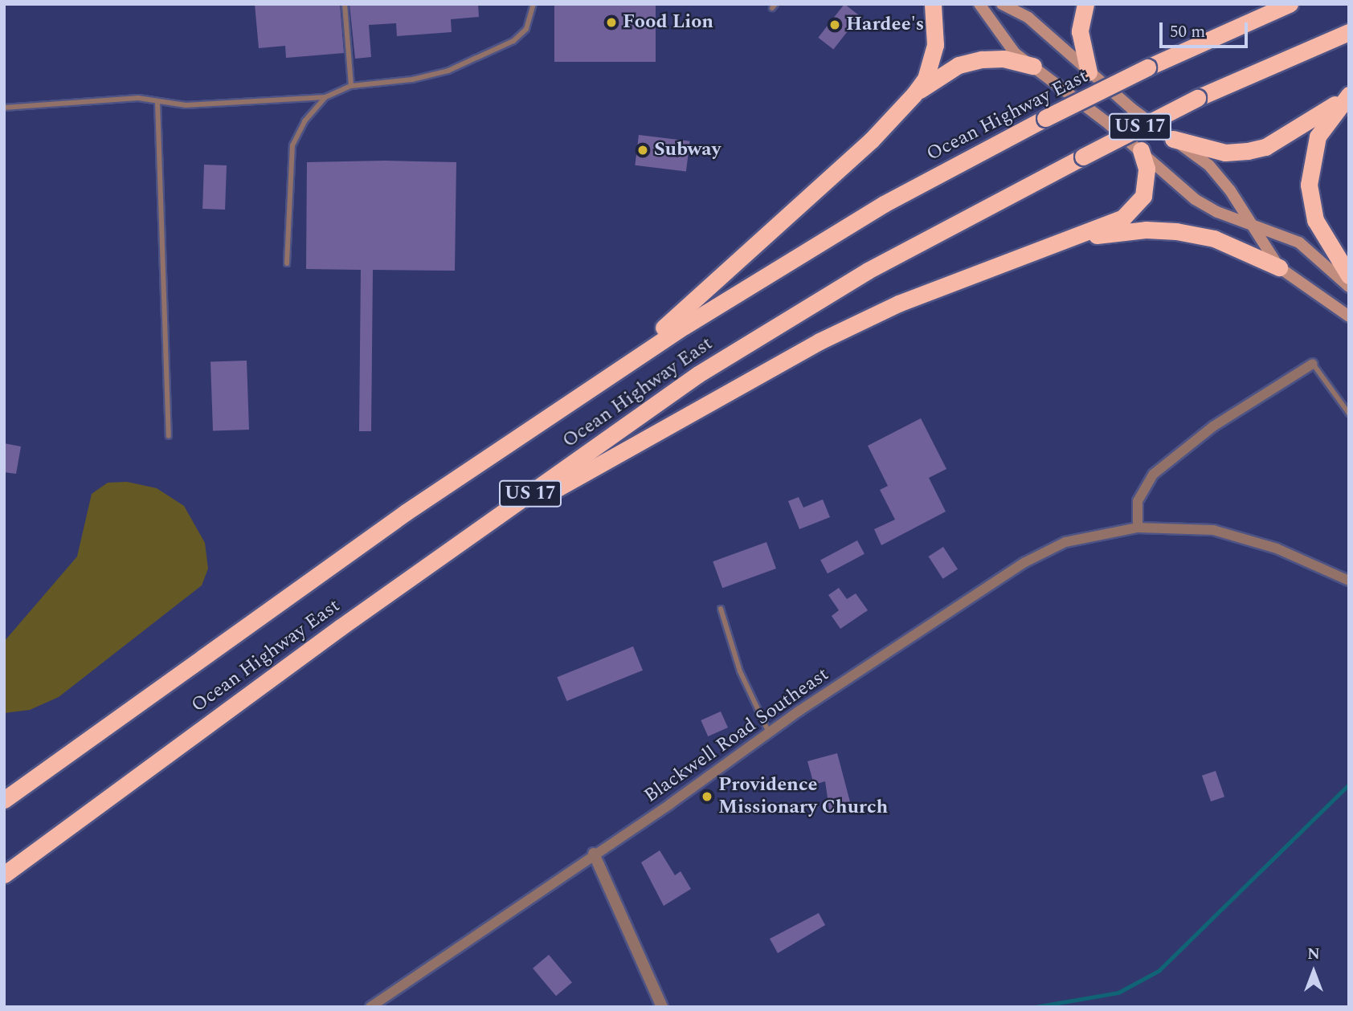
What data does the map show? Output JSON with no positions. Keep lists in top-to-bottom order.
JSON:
{
  "streets": {
    "highway": ["Ocean Highway East", "US 17"],
    "street": ["Blackwell Road Southeast"]
  },
  "places": [
    "Food Lion",
    "Hardee's",
    "Subway",
    "Providence Missionary Church"
  ],
  "scale_bar": "50 m",
  "north": "top"
}
